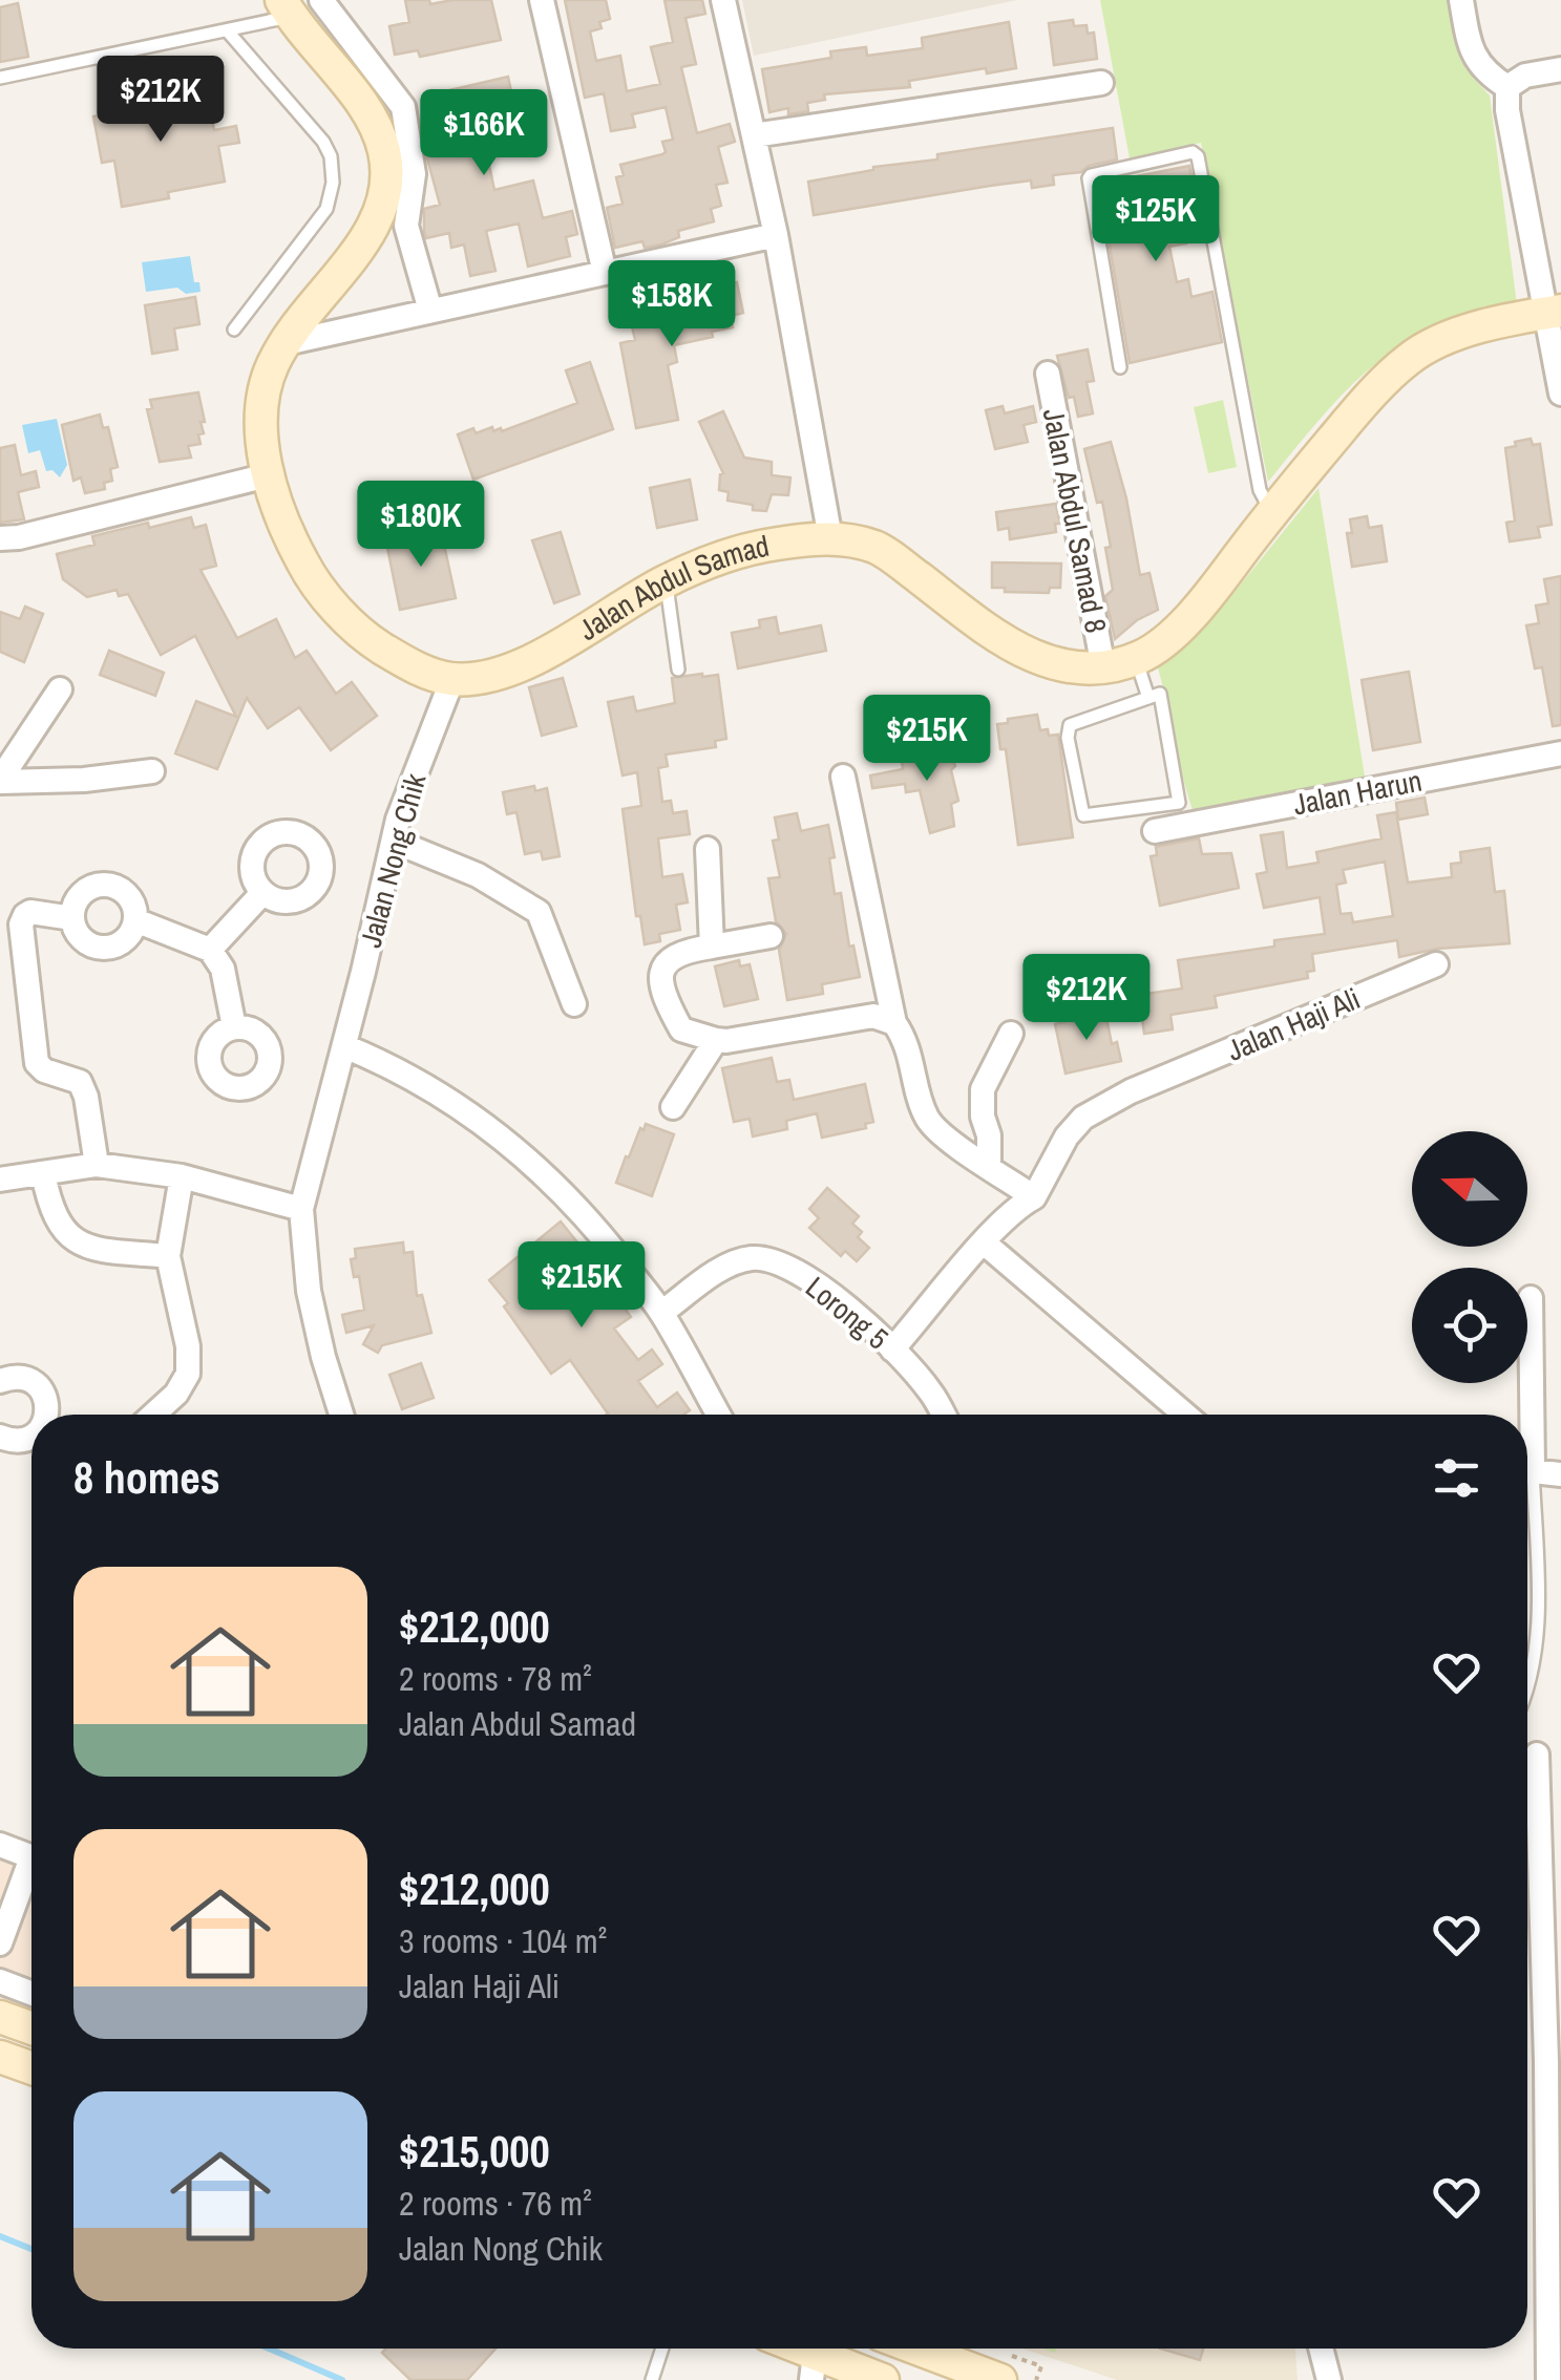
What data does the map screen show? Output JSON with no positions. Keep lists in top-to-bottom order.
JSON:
{
  "streets": {
    "street": [
      "Jalan Abdul Samad 8",
      "Jalan Abdul Samad",
      "Jalan Harun",
      "Jalan Nong Chik",
      "Jalan Haji Ali",
      "Lorong 5"
    ]
  },
  "crossings": [
    ["Jalan Abdul Samad 8", "Jalan Abdul Samad"],
    ["Jalan Abdul Samad", "Jalan Nong Chik"],
    ["Jalan Haji Ali", "Lorong 5"]
  ],
  "north": "left",
  "page": {
    "price": [
      "$212K",
      "$166K",
      "$125K",
      "$158K",
      "$180K",
      "$215K",
      "$212K",
      "$215K"
    ],
    "heading": "8 homes",
    "list": [
      {
        "name": "$212,000",
        "note": "2 rooms · 78 m² · Jalan Abdul Samad"
      },
      {
        "name": "$212,000",
        "note": "3 rooms · 104 m² · Jalan Haji Ali"
      },
      {
        "name": "$215,000",
        "note": "2 rooms · 76 m² · Jalan Nong Chik"
      }
    ]
  }
}
